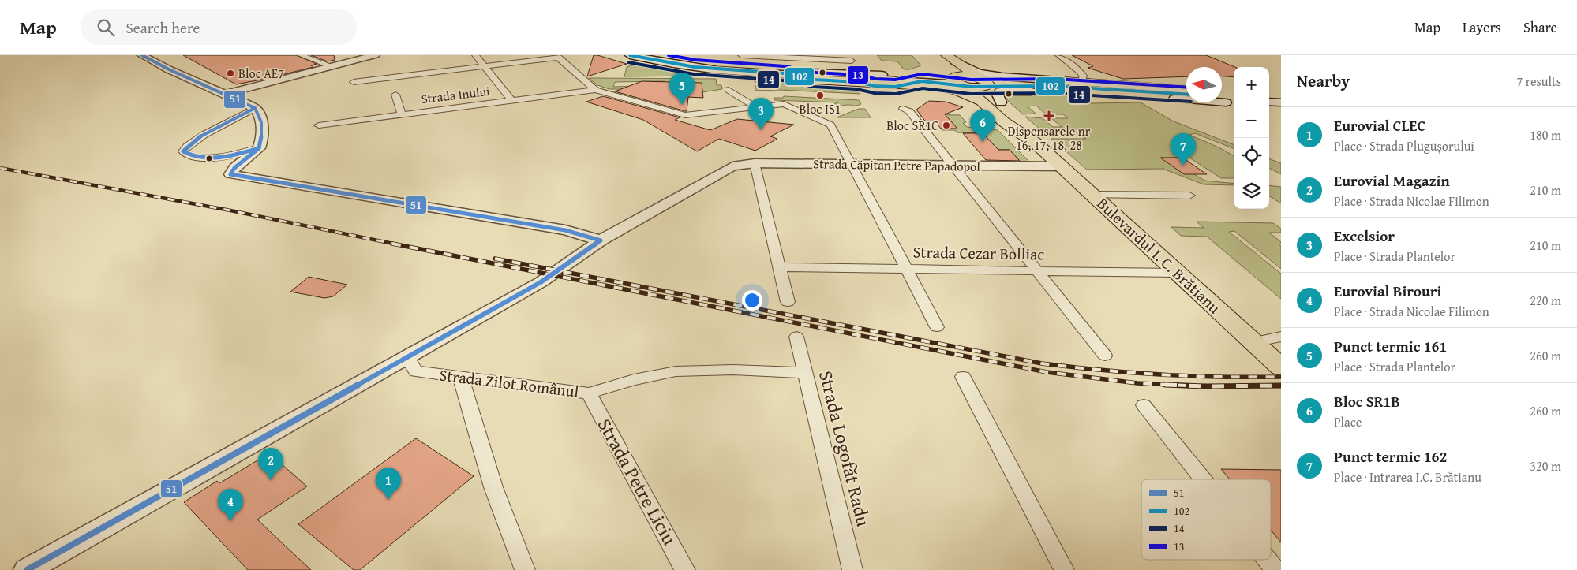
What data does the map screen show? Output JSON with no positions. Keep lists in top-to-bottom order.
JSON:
{
  "streets": {
    "main road": ["Bulevardul I. C. Brătianu"],
    "street": [
      "Strada Inului",
      "Strada Căpitan Petre Papadopol",
      "Strada Cezar Bolliac",
      "Strada Zilot Românul",
      "Strada Logofăt Radu",
      "Strada Petre Liciu"
    ]
  },
  "crossings": [
    ["Strada Căpitan Petre Papadopol", "Bulevardul I. C. Brătianu"],
    ["Strada Cezar Bolliac", "Bulevardul I. C. Brătianu"],
    ["Strada Zilot Românul", "Strada Logofăt Radu"],
    ["Strada Zilot Românul", "Strada Petre Liciu"]
  ],
  "places": {
    "other": ["Bloc AE7", "Bloc IS1", "Bloc SR1C"],
    "health": ["Dispensarele nr 16, 17, 18, 28"]
  },
  "lines": [
    "transit line 51",
    "transit line 102",
    "transit line 13",
    "transit line 14"
  ],
  "legend": [
    "51",
    "102",
    "14",
    "13"
  ],
  "north": "left",
  "page": {
    "header": "Map",
    "search": "Search here",
    "nav": ["Map", "Layers", "Share"],
    "heading": ["Nearby", "7 results"],
    "map_buttons": ["+", "−"],
    "pins": [
      "5",
      "3",
      "6",
      "7",
      "2",
      "1",
      "4"
    ],
    "list": [
      {
        "mark": "1",
        "name": "Eurovial CLEC",
        "note": "Place · Strada Plugușorului",
        "value": "180 m"
      },
      {
        "mark": "2",
        "name": "Eurovial Magazin",
        "note": "Place · Strada Nicolae Filimon",
        "value": "210 m"
      },
      {
        "mark": "3",
        "name": "Excelsior",
        "note": "Place · Strada Plantelor",
        "value": "210 m"
      },
      {
        "mark": "4",
        "name": "Eurovial Birouri",
        "note": "Place · Strada Nicolae Filimon",
        "value": "220 m"
      },
      {
        "mark": "5",
        "name": "Punct termic 161",
        "note": "Place · Strada Plantelor",
        "value": "260 m"
      },
      {
        "mark": "6",
        "name": "Bloc SR1B",
        "note": "Place",
        "value": "260 m"
      },
      {
        "mark": "7",
        "name": "Punct termic 162",
        "note": "Place · Intrarea I.C. Brătianu",
        "value": "320 m"
      }
    ]
  }
}
